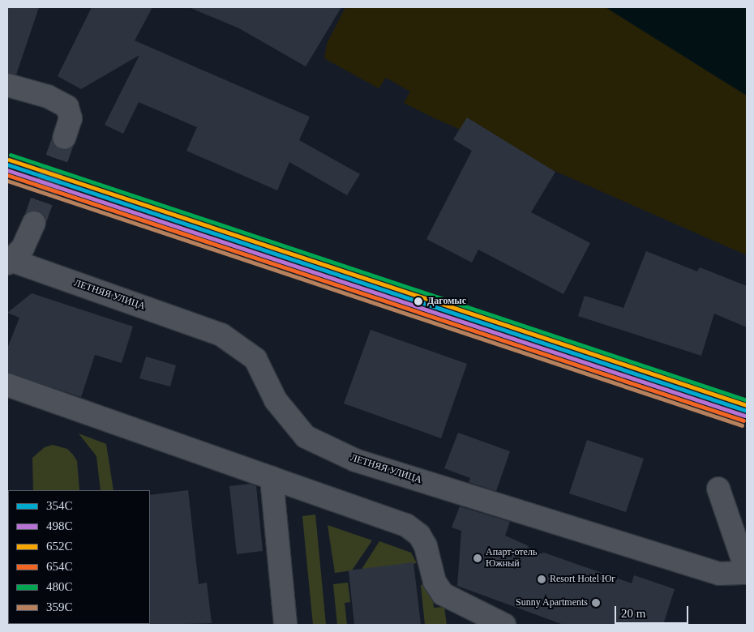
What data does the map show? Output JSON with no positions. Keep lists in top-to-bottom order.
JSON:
{
  "streets": {
    "street": ["ЛЕТНЯЯ УЛИЦА"]
  },
  "places": [
    "Дагомыс",
    "Апарт-отель Южный",
    "Resort Hotel Юг",
    "Sunny Apartments"
  ],
  "lines": [
    "transit line 480С",
    "transit line 652С",
    "transit line 354С",
    "transit line 498С",
    "transit line 654С",
    "transit line 359С"
  ],
  "legend": [
    "354С",
    "498С",
    "652С",
    "654С",
    "480С",
    "359С"
  ],
  "scale_bar": "20 m"
}
